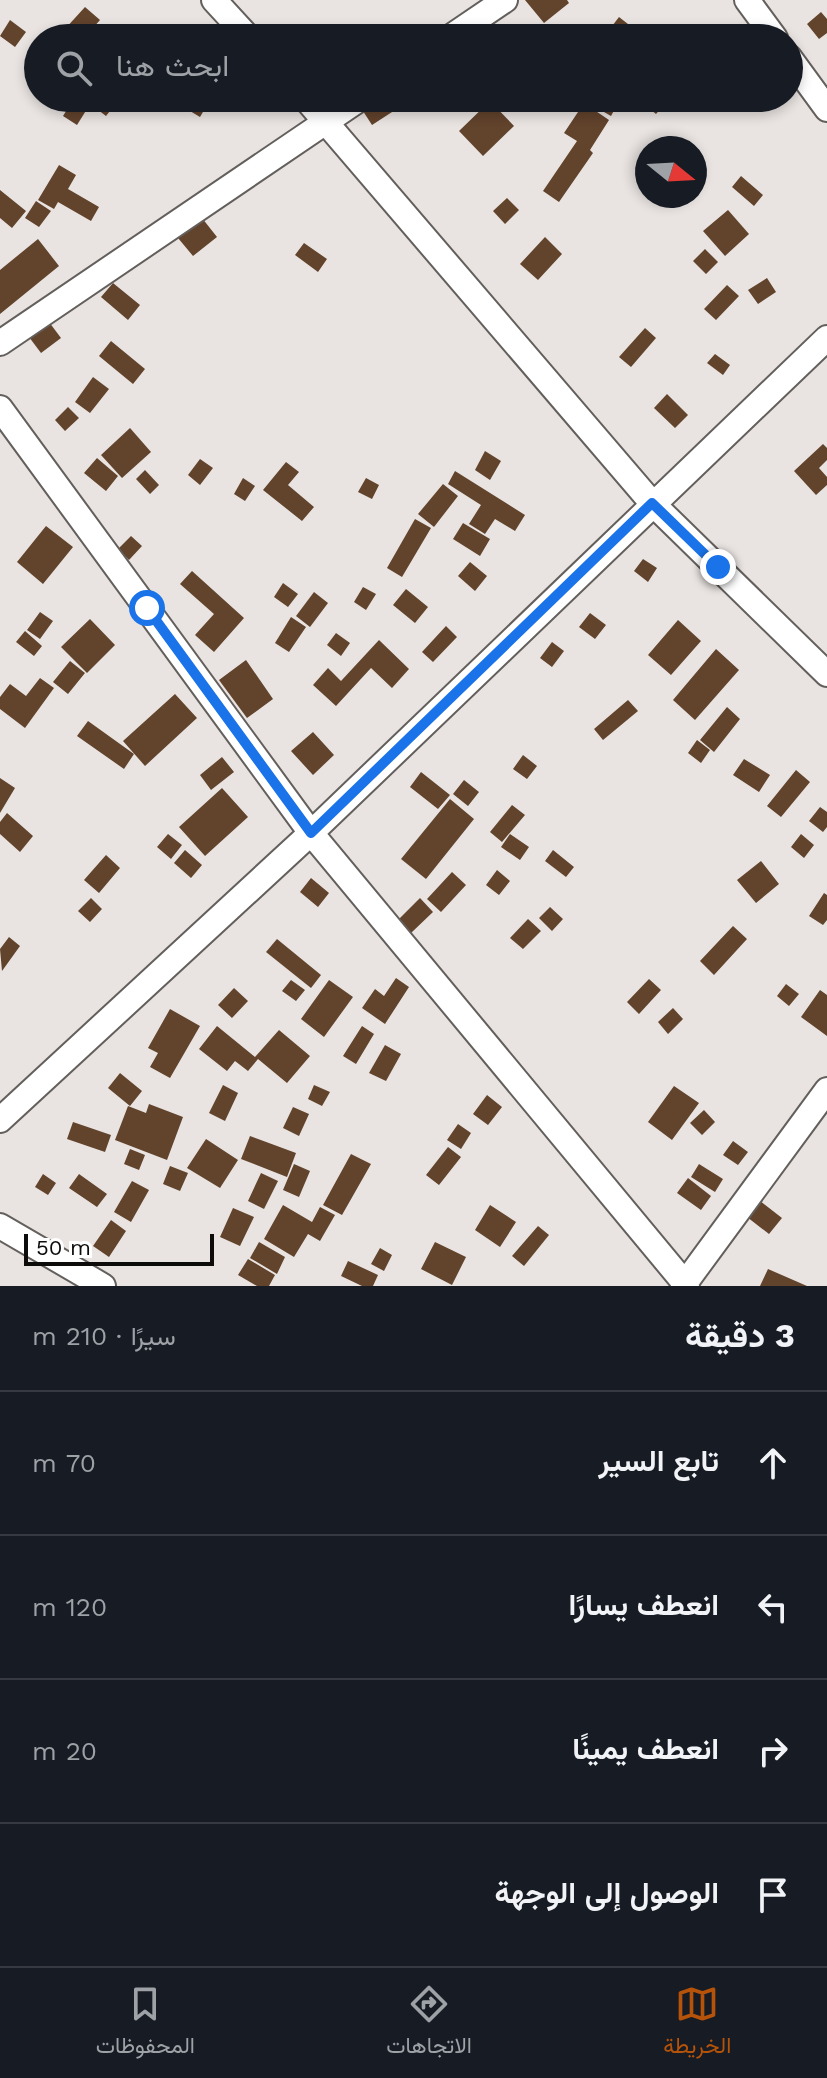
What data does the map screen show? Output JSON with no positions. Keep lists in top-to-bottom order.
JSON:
{
  "scale_bar": "50 m",
  "north": "right",
  "page": {
    "search": "ابحث هنا",
    "scale": "50 m",
    "heading": ["3 دقيقة", "سيرًا · 210 m"],
    "list": [
      ["تابع السير", "70 m"],
      ["انعطف يسارًا", "120 m"],
      ["انعطف يمينًا", "20 m"],
      "الوصول إلى الوجهة"
    ],
    "nav": ["الخريطة", "الاتجاهات", "المحفوظات"]
  }
}
